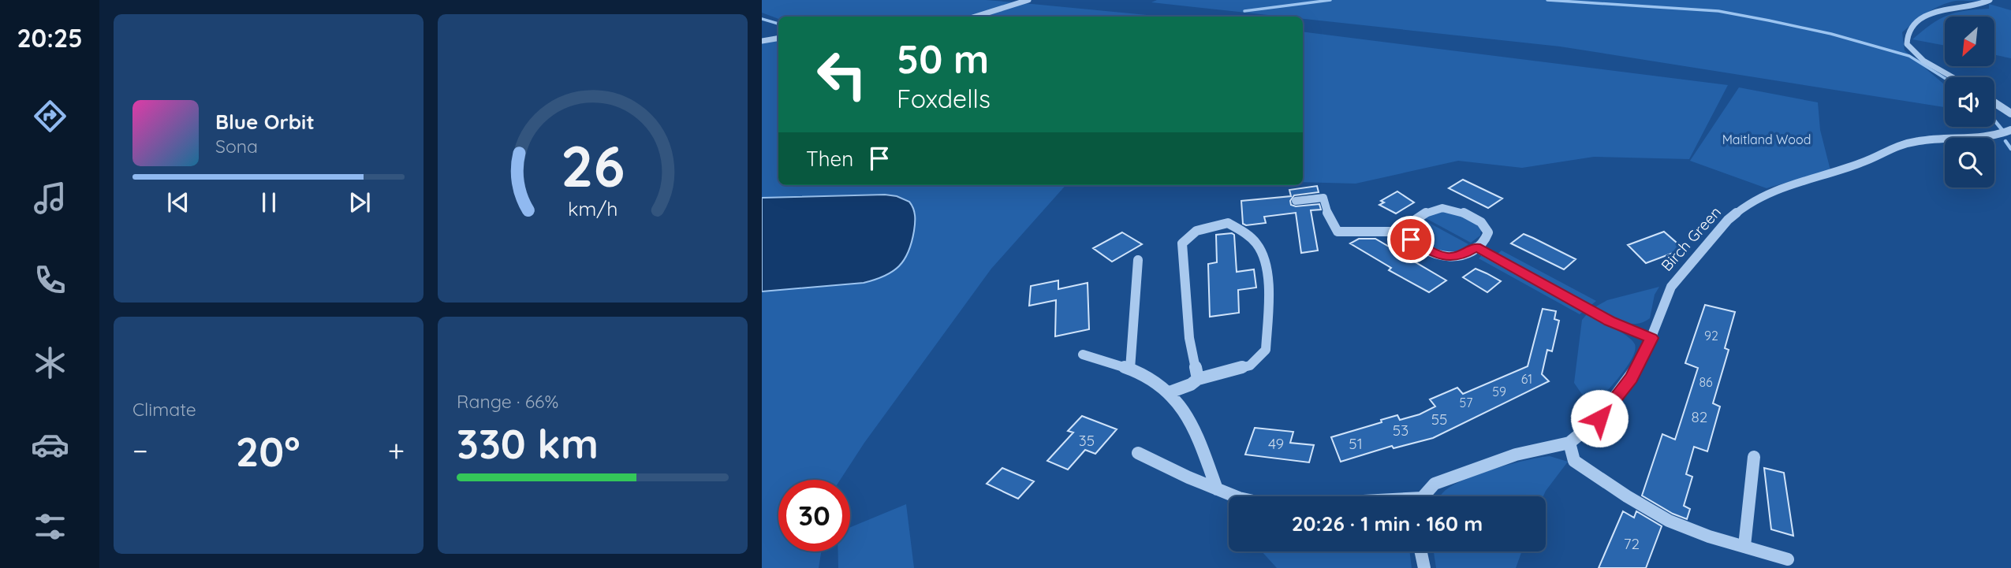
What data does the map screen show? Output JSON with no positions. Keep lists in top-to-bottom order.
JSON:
{
  "streets": {
    "street": ["Birch Green"]
  },
  "parks": ["Maitland Wood"],
  "house_numbers": [
    "92",
    "61",
    "86",
    "59",
    "57",
    "82",
    "55",
    "53",
    "35",
    "49",
    "51",
    "72"
  ],
  "north": "bottom left",
  "page": {
    "tabs": "20:25",
    "turn": ["50 m", "Foxdells"],
    "song": ["Blue Orbit", "Sona"],
    "then": "Then",
    "tile": [
      "Climate",
      ["Range · 66%", "330 km"]
    ],
    "heat": ["−", "20°", "+"],
    "limit": "30",
    "trip": "20:26 · 1 min · 160 m",
    "gauge": ["26", "km/h"]
  }
}
